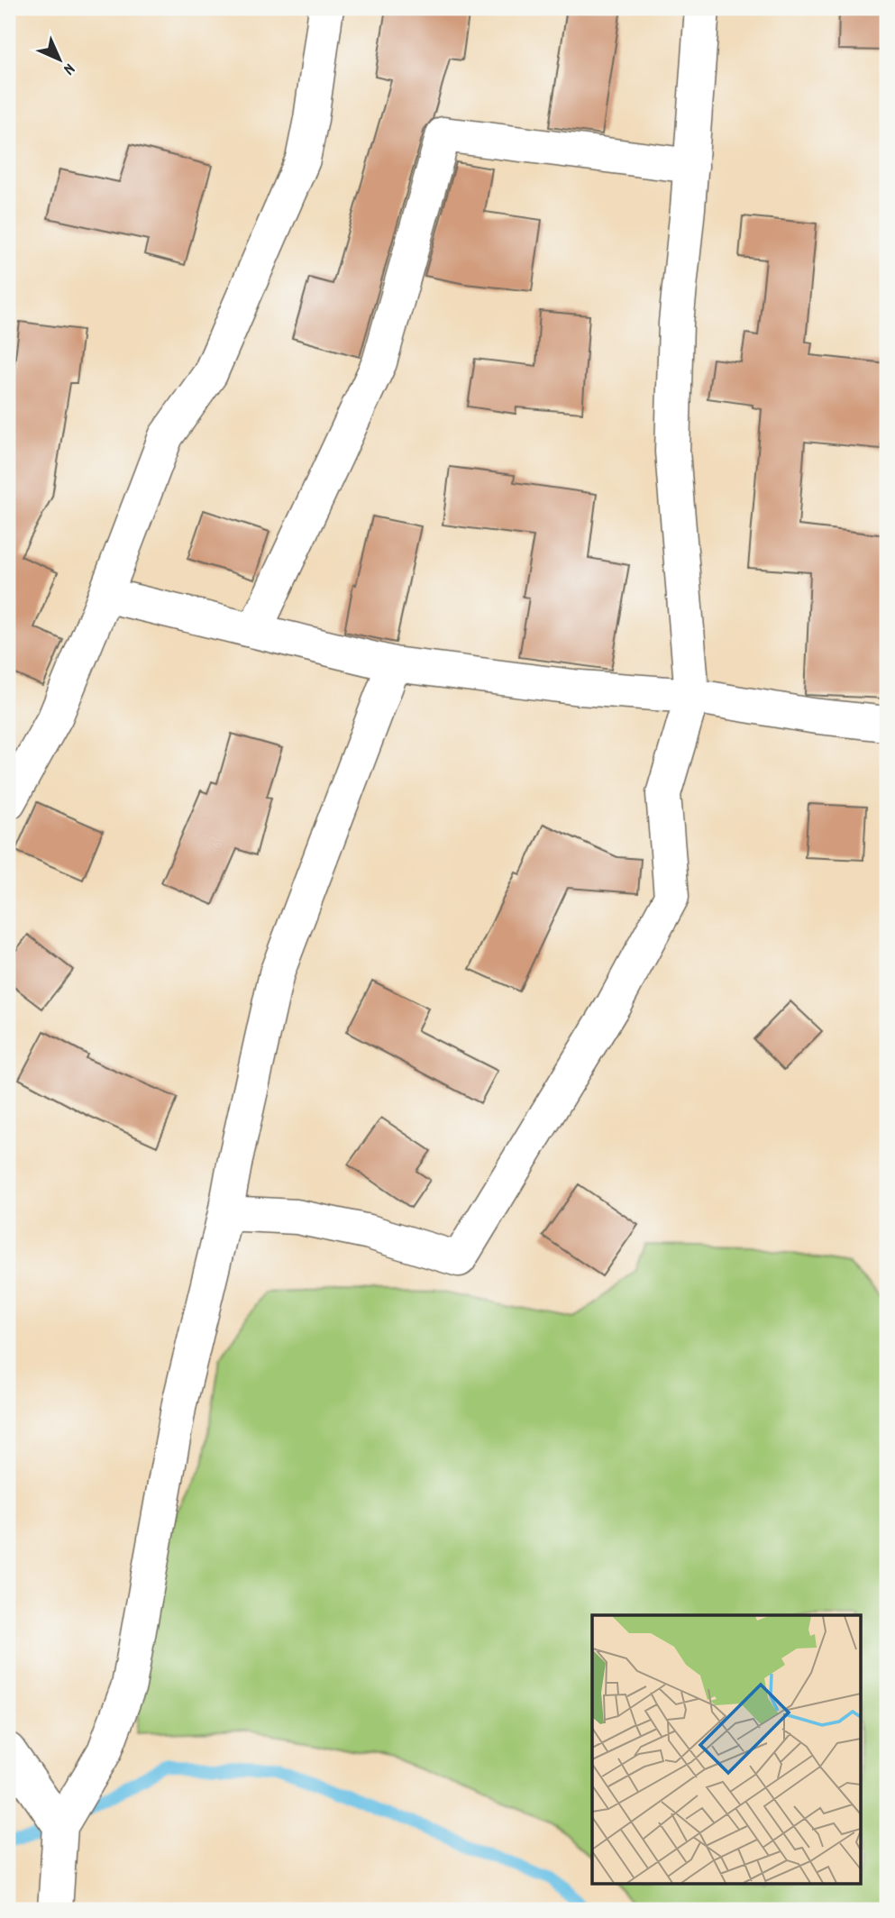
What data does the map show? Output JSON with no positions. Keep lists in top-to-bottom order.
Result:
{
  "north": "bottom right"
}
